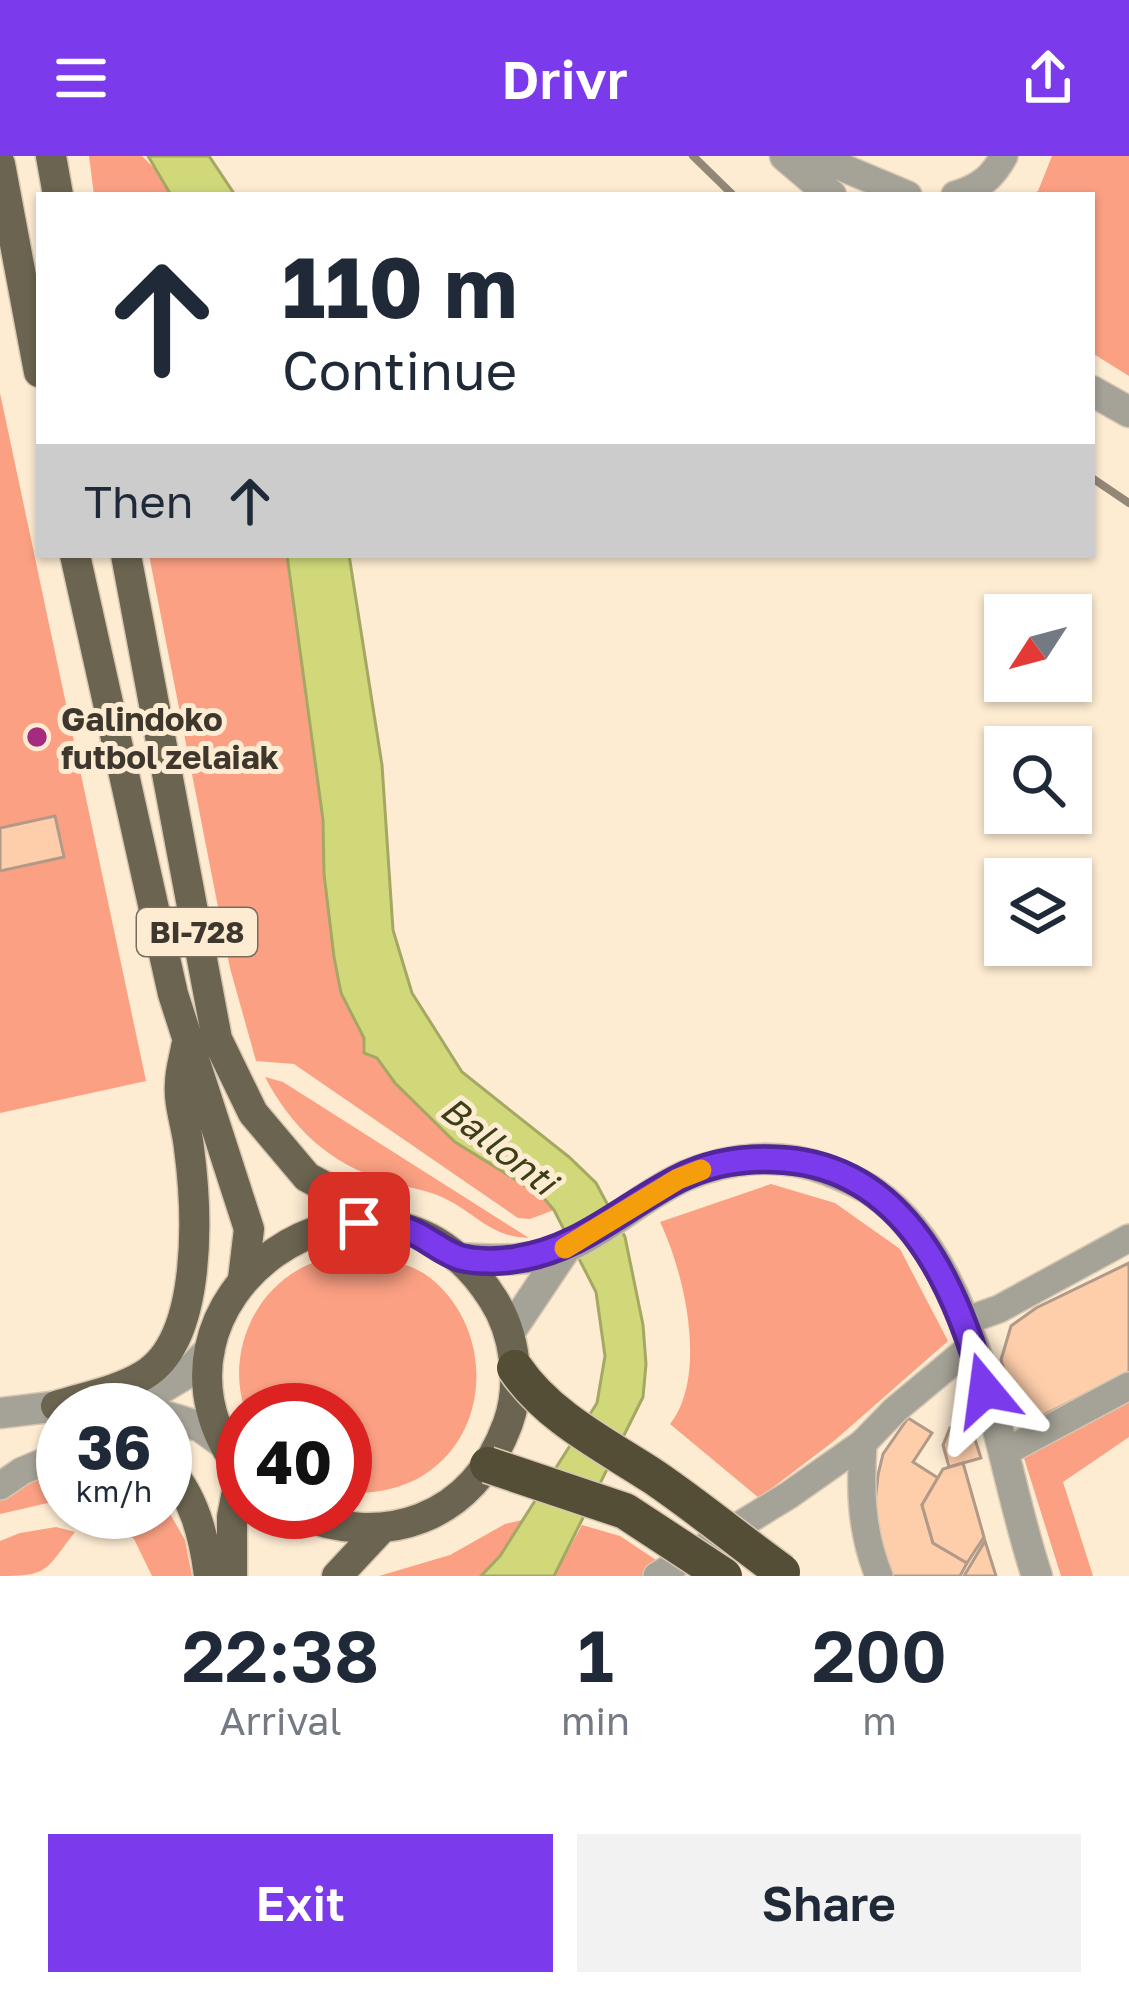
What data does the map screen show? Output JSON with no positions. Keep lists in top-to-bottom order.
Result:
{
  "streets": {
    "main road": ["BI-728"]
  },
  "water": ["Ballonti"],
  "places": ["Galindoko futbol zelaiak"],
  "north": "bottom left",
  "page": {
    "header": "Drivr",
    "turn": ["110 m", "Continue"],
    "then": "Then",
    "speed": "36 km/h",
    "limit": "40",
    "eta": [
      "22:38",
      "Arrival",
      "1",
      "min",
      "200",
      "m"
    ],
    "buttons": ["Exit", "Share"]
  }
}
